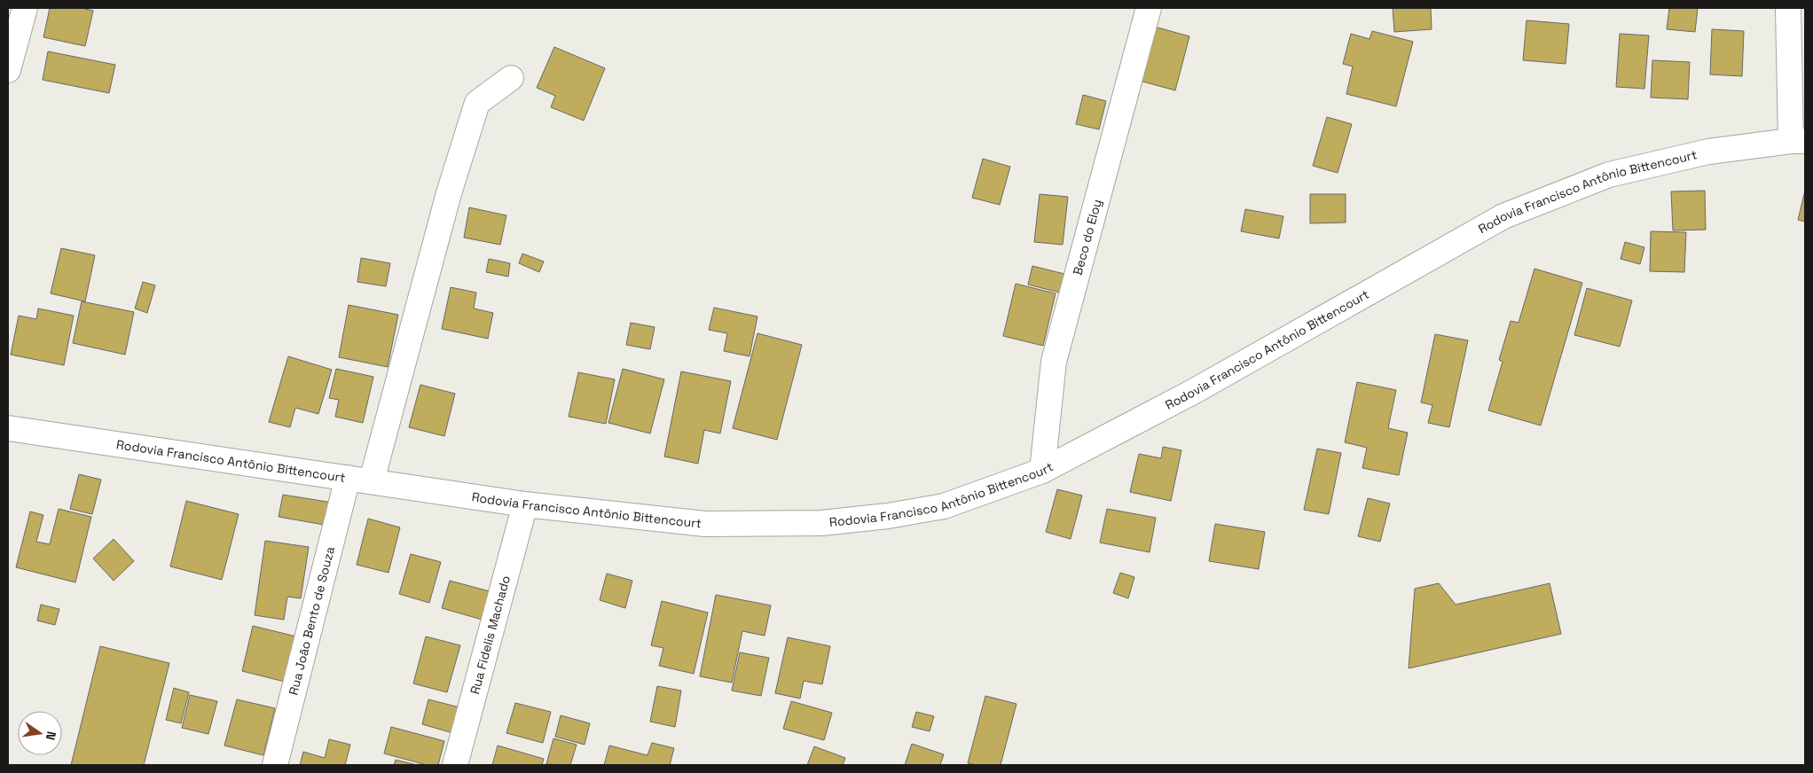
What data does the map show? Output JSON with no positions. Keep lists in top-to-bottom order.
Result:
{
  "streets": {
    "street": [
      "Rodovia Francisco Antônio Bittencourt",
      "Beco do Eloy",
      "Rua João Bento de Souza",
      "Rua Fidelis Machado"
    ]
  },
  "crossings": [
    ["Rodovia Francisco Antônio Bittencourt", "Beco do Eloy"],
    ["Rodovia Francisco Antônio Bittencourt", "Rua João Bento de Souza"],
    ["Rodovia Francisco Antônio Bittencourt", "Rua Fidelis Machado"]
  ],
  "north": "right"
}
